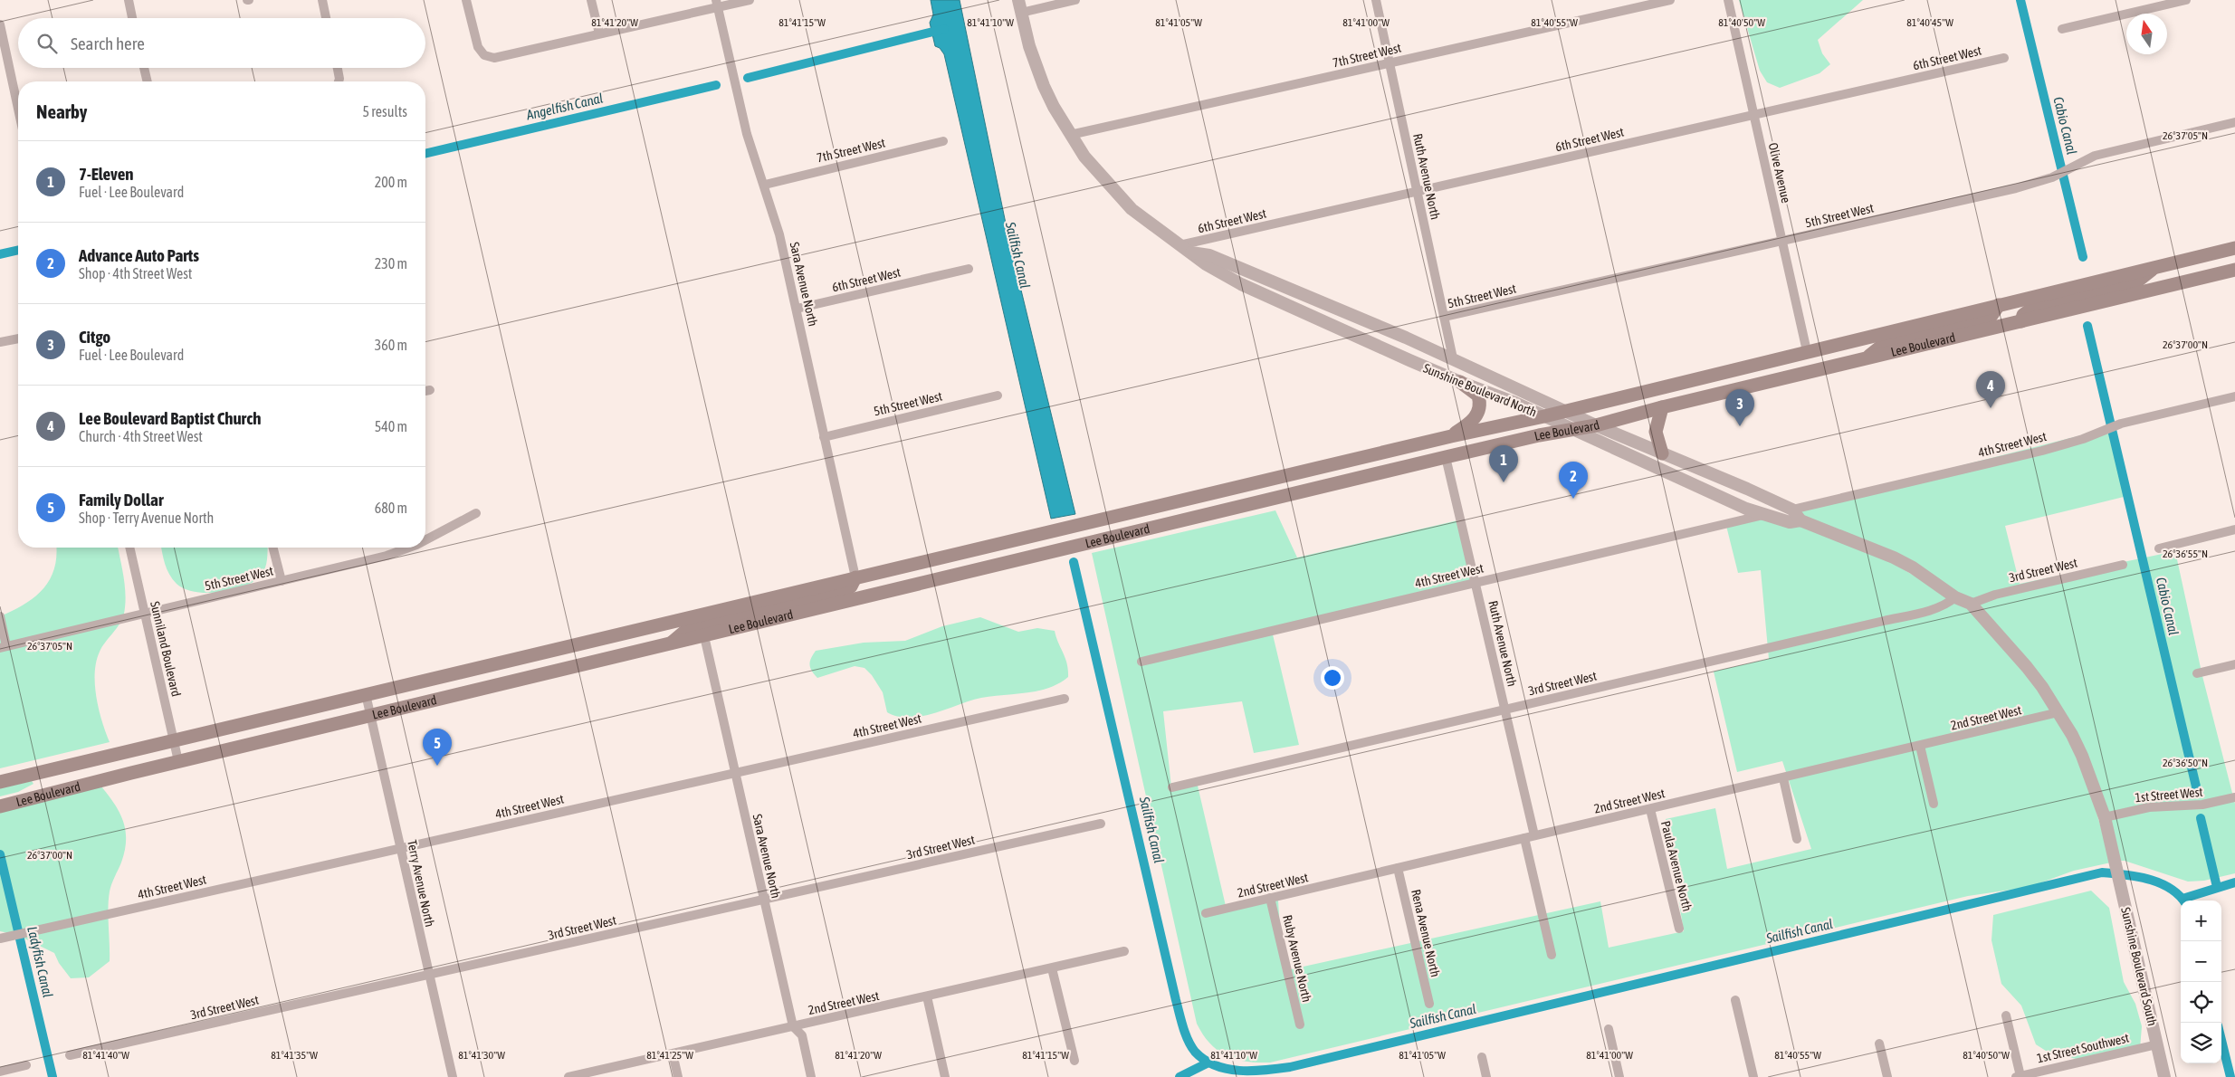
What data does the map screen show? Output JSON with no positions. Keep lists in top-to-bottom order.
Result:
{
  "streets": {
    "main road": ["Lee Boulevard"],
    "street": [
      "7th Street West",
      "6th Street West",
      "Olive Avenue",
      "Ruth Avenue North",
      "5th Street West",
      "Sara Avenue North",
      "Sunshine Boulevard North",
      "4th Street West",
      "3rd Street West",
      "Sunniland Boulevard",
      "2nd Street West",
      "1st Street West",
      "Paula Avenue North",
      "Terry Avenue North",
      "Rena Avenue North",
      "Ruby Avenue North",
      "Sunshine Boulevard South",
      "1st Street Southwest"
    ]
  },
  "crossings": [
    ["7th Street West", "Ruth Avenue North"],
    ["7th Street West", "Sara Avenue North"],
    ["7th Street West", "Sunshine Boulevard North"],
    ["6th Street West", "Olive Avenue"],
    ["6th Street West", "Ruth Avenue North"],
    ["6th Street West", "Sara Avenue North"],
    ["6th Street West", "Sunshine Boulevard North"],
    ["Olive Avenue", "5th Street West"],
    ["Olive Avenue", "Lee Boulevard"],
    ["Ruth Avenue North", "5th Street West"],
    ["Ruth Avenue North", "Lee Boulevard"],
    ["Ruth Avenue North", "Sunshine Boulevard North"],
    ["Ruth Avenue North", "4th Street West"],
    ["Ruth Avenue North", "3rd Street West"],
    ["Ruth Avenue North", "2nd Street West"],
    ["5th Street West", "Sara Avenue North"],
    ["5th Street West", "Sunniland Boulevard"],
    ["Sara Avenue North", "Lee Boulevard"],
    ["Sara Avenue North", "4th Street West"],
    ["Sara Avenue North", "3rd Street West"],
    ["Sara Avenue North", "2nd Street West"],
    ["Lee Boulevard", "Sunshine Boulevard North"],
    ["Lee Boulevard", "Sunniland Boulevard"],
    ["Lee Boulevard", "Terry Avenue North"],
    ["Sunshine Boulevard North", "4th Street West"],
    ["Sunshine Boulevard North", "3rd Street West"],
    ["Sunshine Boulevard North", "2nd Street West"],
    ["Sunshine Boulevard North", "1st Street West"],
    ["Sunshine Boulevard North", "Sunshine Boulevard South"],
    ["4th Street West", "Terry Avenue North"],
    ["3rd Street West", "Terry Avenue North"],
    ["2nd Street West", "Paula Avenue North"],
    ["2nd Street West", "Rena Avenue North"],
    ["2nd Street West", "Ruby Avenue North"],
    ["Sunshine Boulevard South", "1st Street Southwest"]
  ],
  "water": [
    "Angelfish Canal",
    "Cabio Canal",
    "Sailfish Canal",
    "Ladyfish Canal"
  ],
  "north": "top",
  "page": {
    "search": "Search here",
    "heading": ["Nearby", "5 results"],
    "list": [
      {
        "mark": "1",
        "name": "7-Eleven",
        "note": "Fuel · Lee Boulevard",
        "value": "200 m"
      },
      {
        "mark": "2",
        "name": "Advance Auto Parts",
        "note": "Shop · 4th Street West",
        "value": "230 m"
      },
      {
        "mark": "3",
        "name": "Citgo",
        "note": "Fuel · Lee Boulevard",
        "value": "360 m"
      },
      {
        "mark": "4",
        "name": "Lee Boulevard Baptist Church",
        "note": "Church · 4th Street West",
        "value": "540 m"
      },
      {
        "mark": "5",
        "name": "Family Dollar",
        "note": "Shop · Terry Avenue North",
        "value": "680 m"
      }
    ],
    "pins": [
      "4",
      "3",
      "1",
      "2",
      "5"
    ],
    "map_buttons": ["+", "−"]
  },
  "coordinates": [
    "81°41'20\"W",
    "81°41'15\"W",
    "81°41'10\"W",
    "81°41'05\"W",
    "81°41'00\"W",
    "81°40'55\"W",
    "81°40'50\"W",
    "81°40'45\"W",
    "26°37'05\"N",
    "26°37'00\"N",
    "26°36'55\"N",
    "26°36'50\"N",
    "81°41'40\"W",
    "81°41'35\"W",
    "81°41'30\"W",
    "81°41'25\"W"
  ]
}
